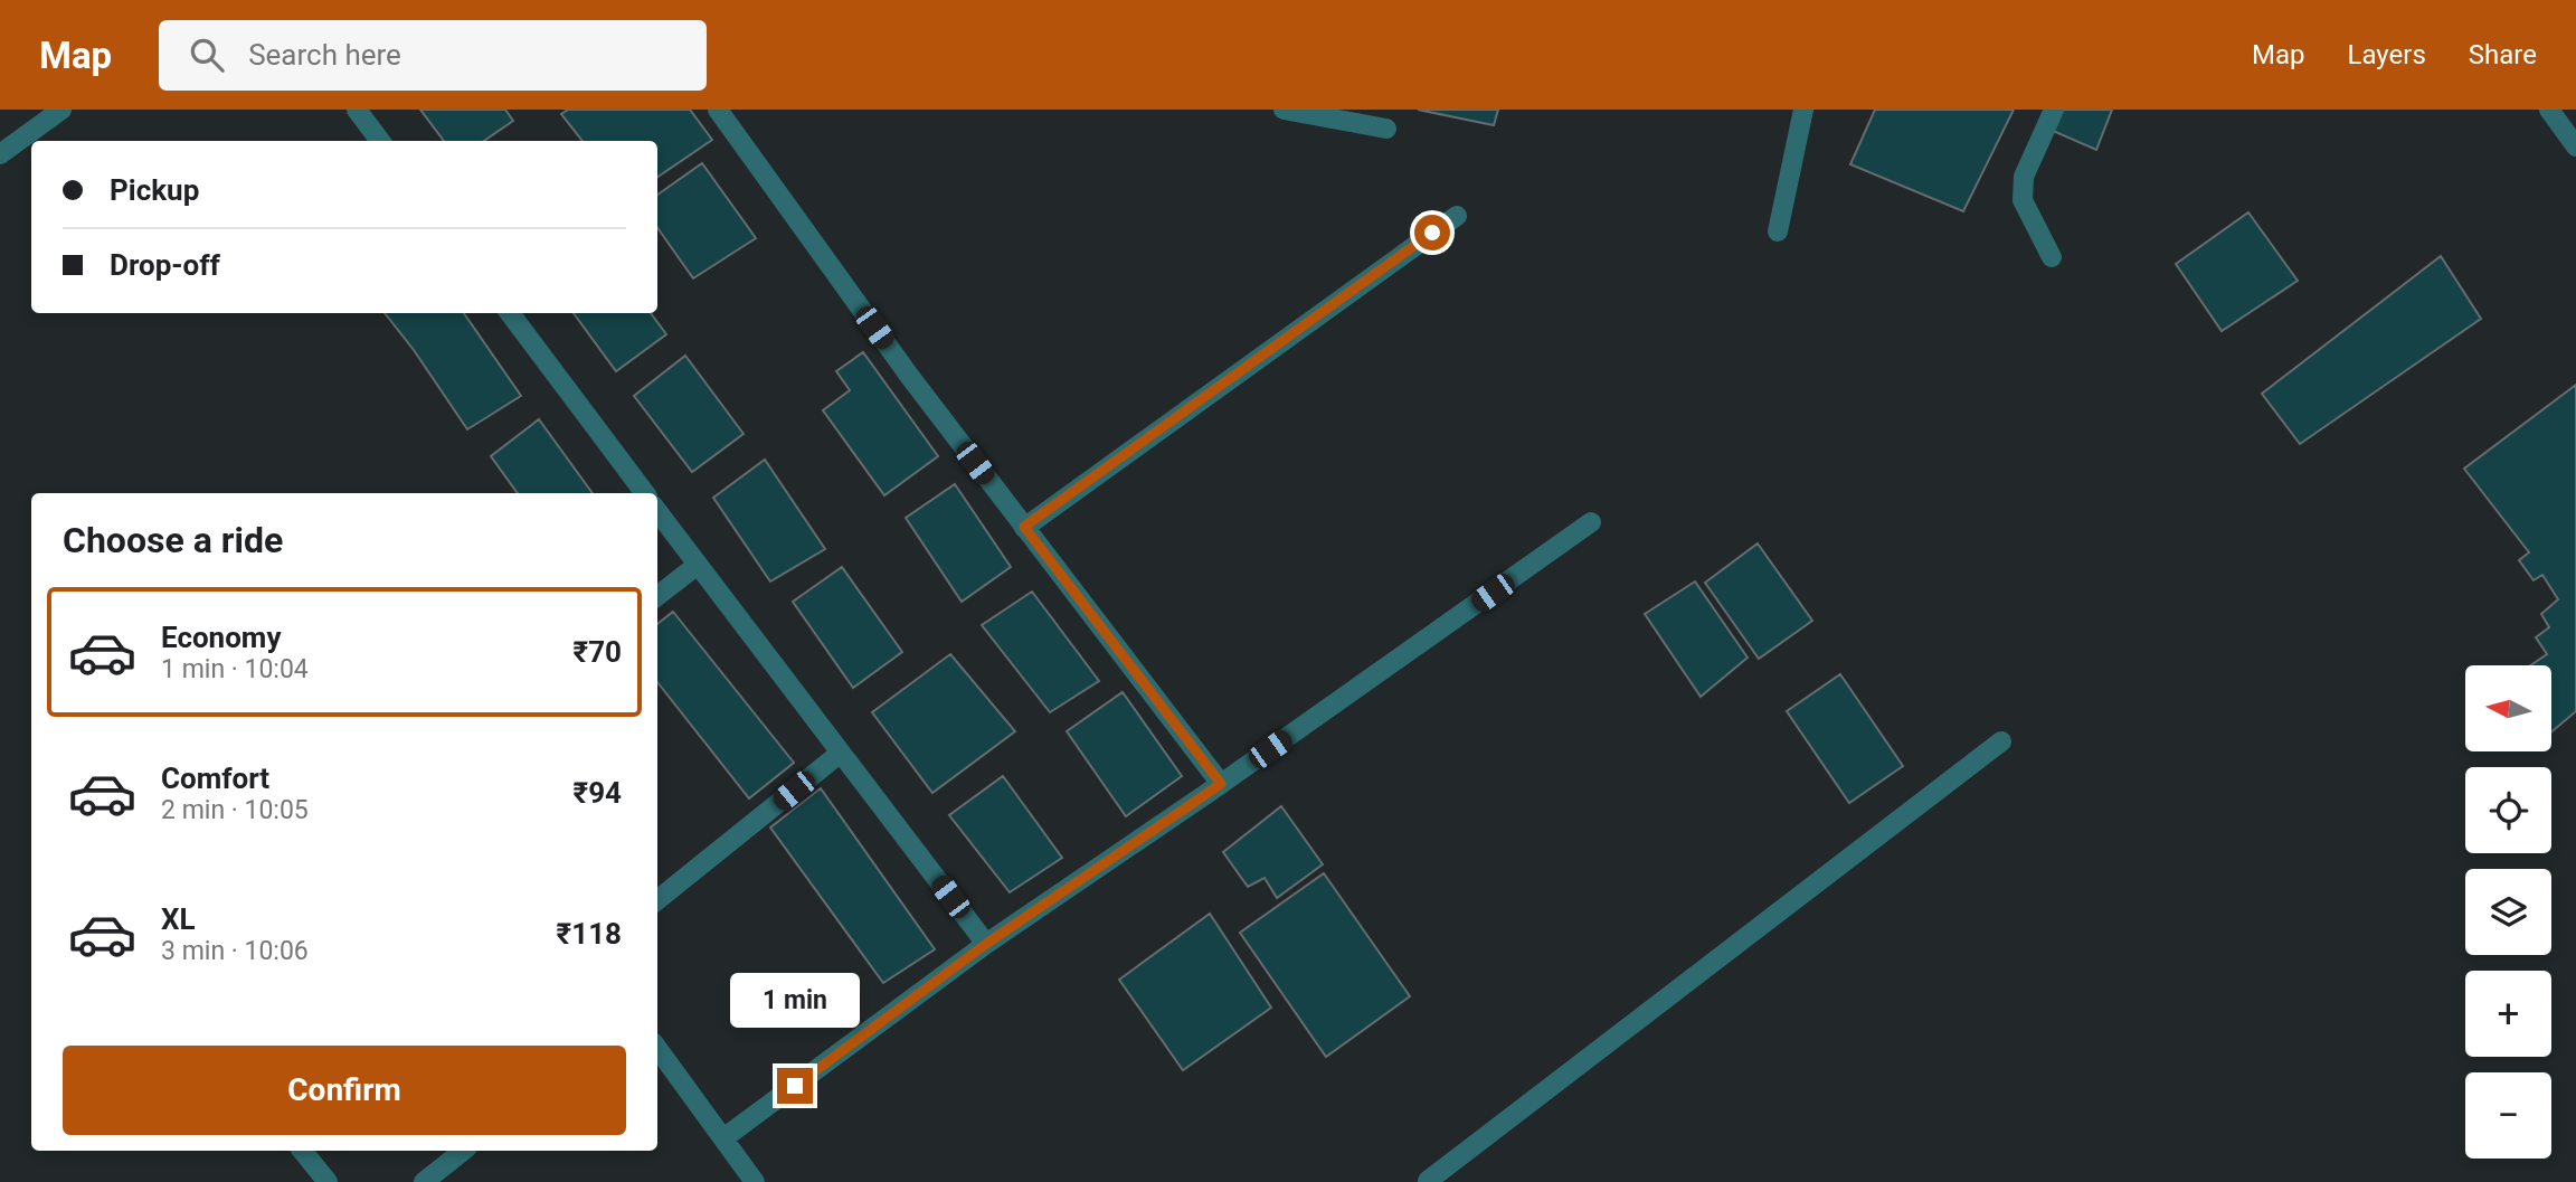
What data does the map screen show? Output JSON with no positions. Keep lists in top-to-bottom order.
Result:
{
  "north": "left",
  "page": {
    "header": "Map",
    "search": "Search here",
    "nav": ["Map", "Layers", "Share"],
    "banner": ["Pickup", "Drop-off"],
    "heading": "Choose a ride",
    "list": [
      {
        "name": "Economy",
        "note": "1 min · 10:04",
        "value": "₹70"
      },
      {
        "name": "Comfort",
        "note": "2 min · 10:05",
        "value": "₹94"
      },
      {
        "name": "XL",
        "note": "3 min · 10:06",
        "value": "₹118"
      }
    ],
    "map_buttons": ["+", "−"],
    "bubble": "1 min",
    "buttons": "Confirm"
  }
}
